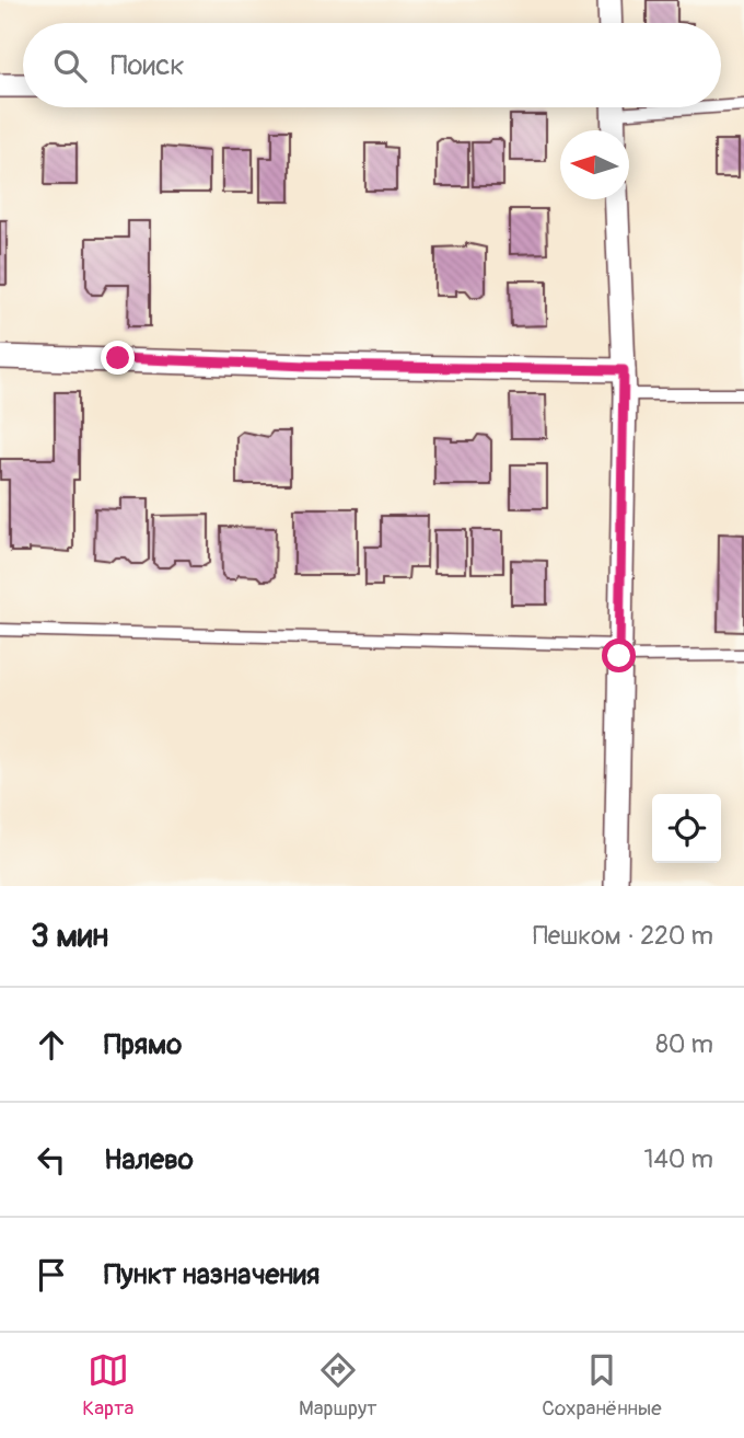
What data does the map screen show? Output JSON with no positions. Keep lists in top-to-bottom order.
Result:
{
  "north": "left",
  "page": {
    "search": "Поиск",
    "heading": ["3 мин", "Пешком · 220 m"],
    "list": [
      ["Прямо", "80 m"],
      ["Налево", "140 m"],
      "Пункт назначения"
    ],
    "nav": ["Карта", "Маршрут", "Сохранённые"]
  }
}
